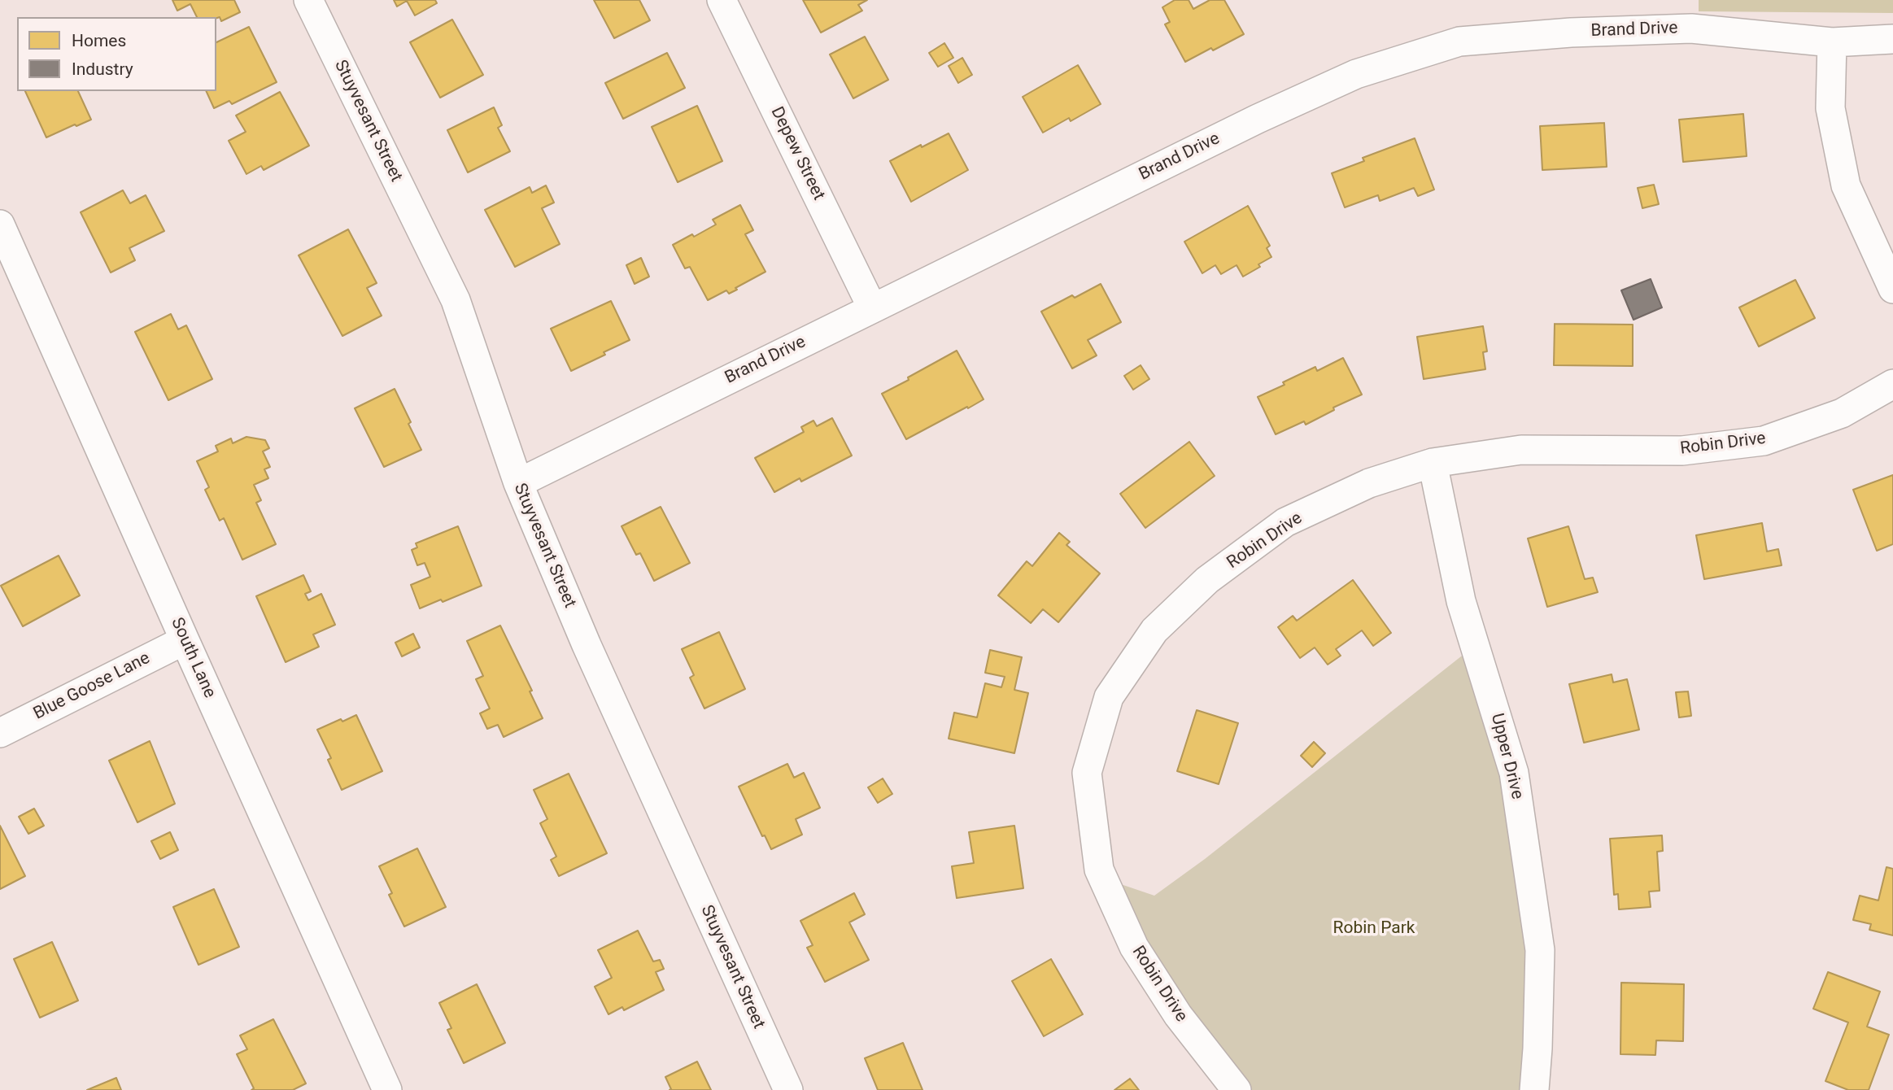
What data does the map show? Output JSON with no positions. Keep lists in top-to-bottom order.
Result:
{
  "streets": {
    "street": [
      "Brand Drive",
      "Stuyvesant Street",
      "Depew Street",
      "Robin Drive",
      "South Lane",
      "Blue Goose Lane",
      "Upper Drive"
    ]
  },
  "crossings": [
    ["Brand Drive", "Stuyvesant Street"],
    ["Brand Drive", "Depew Street"],
    ["Robin Drive", "Upper Drive"],
    ["South Lane", "Blue Goose Lane"]
  ],
  "parks": ["Robin Park"],
  "legend": ["Homes", "Industry"]
}
